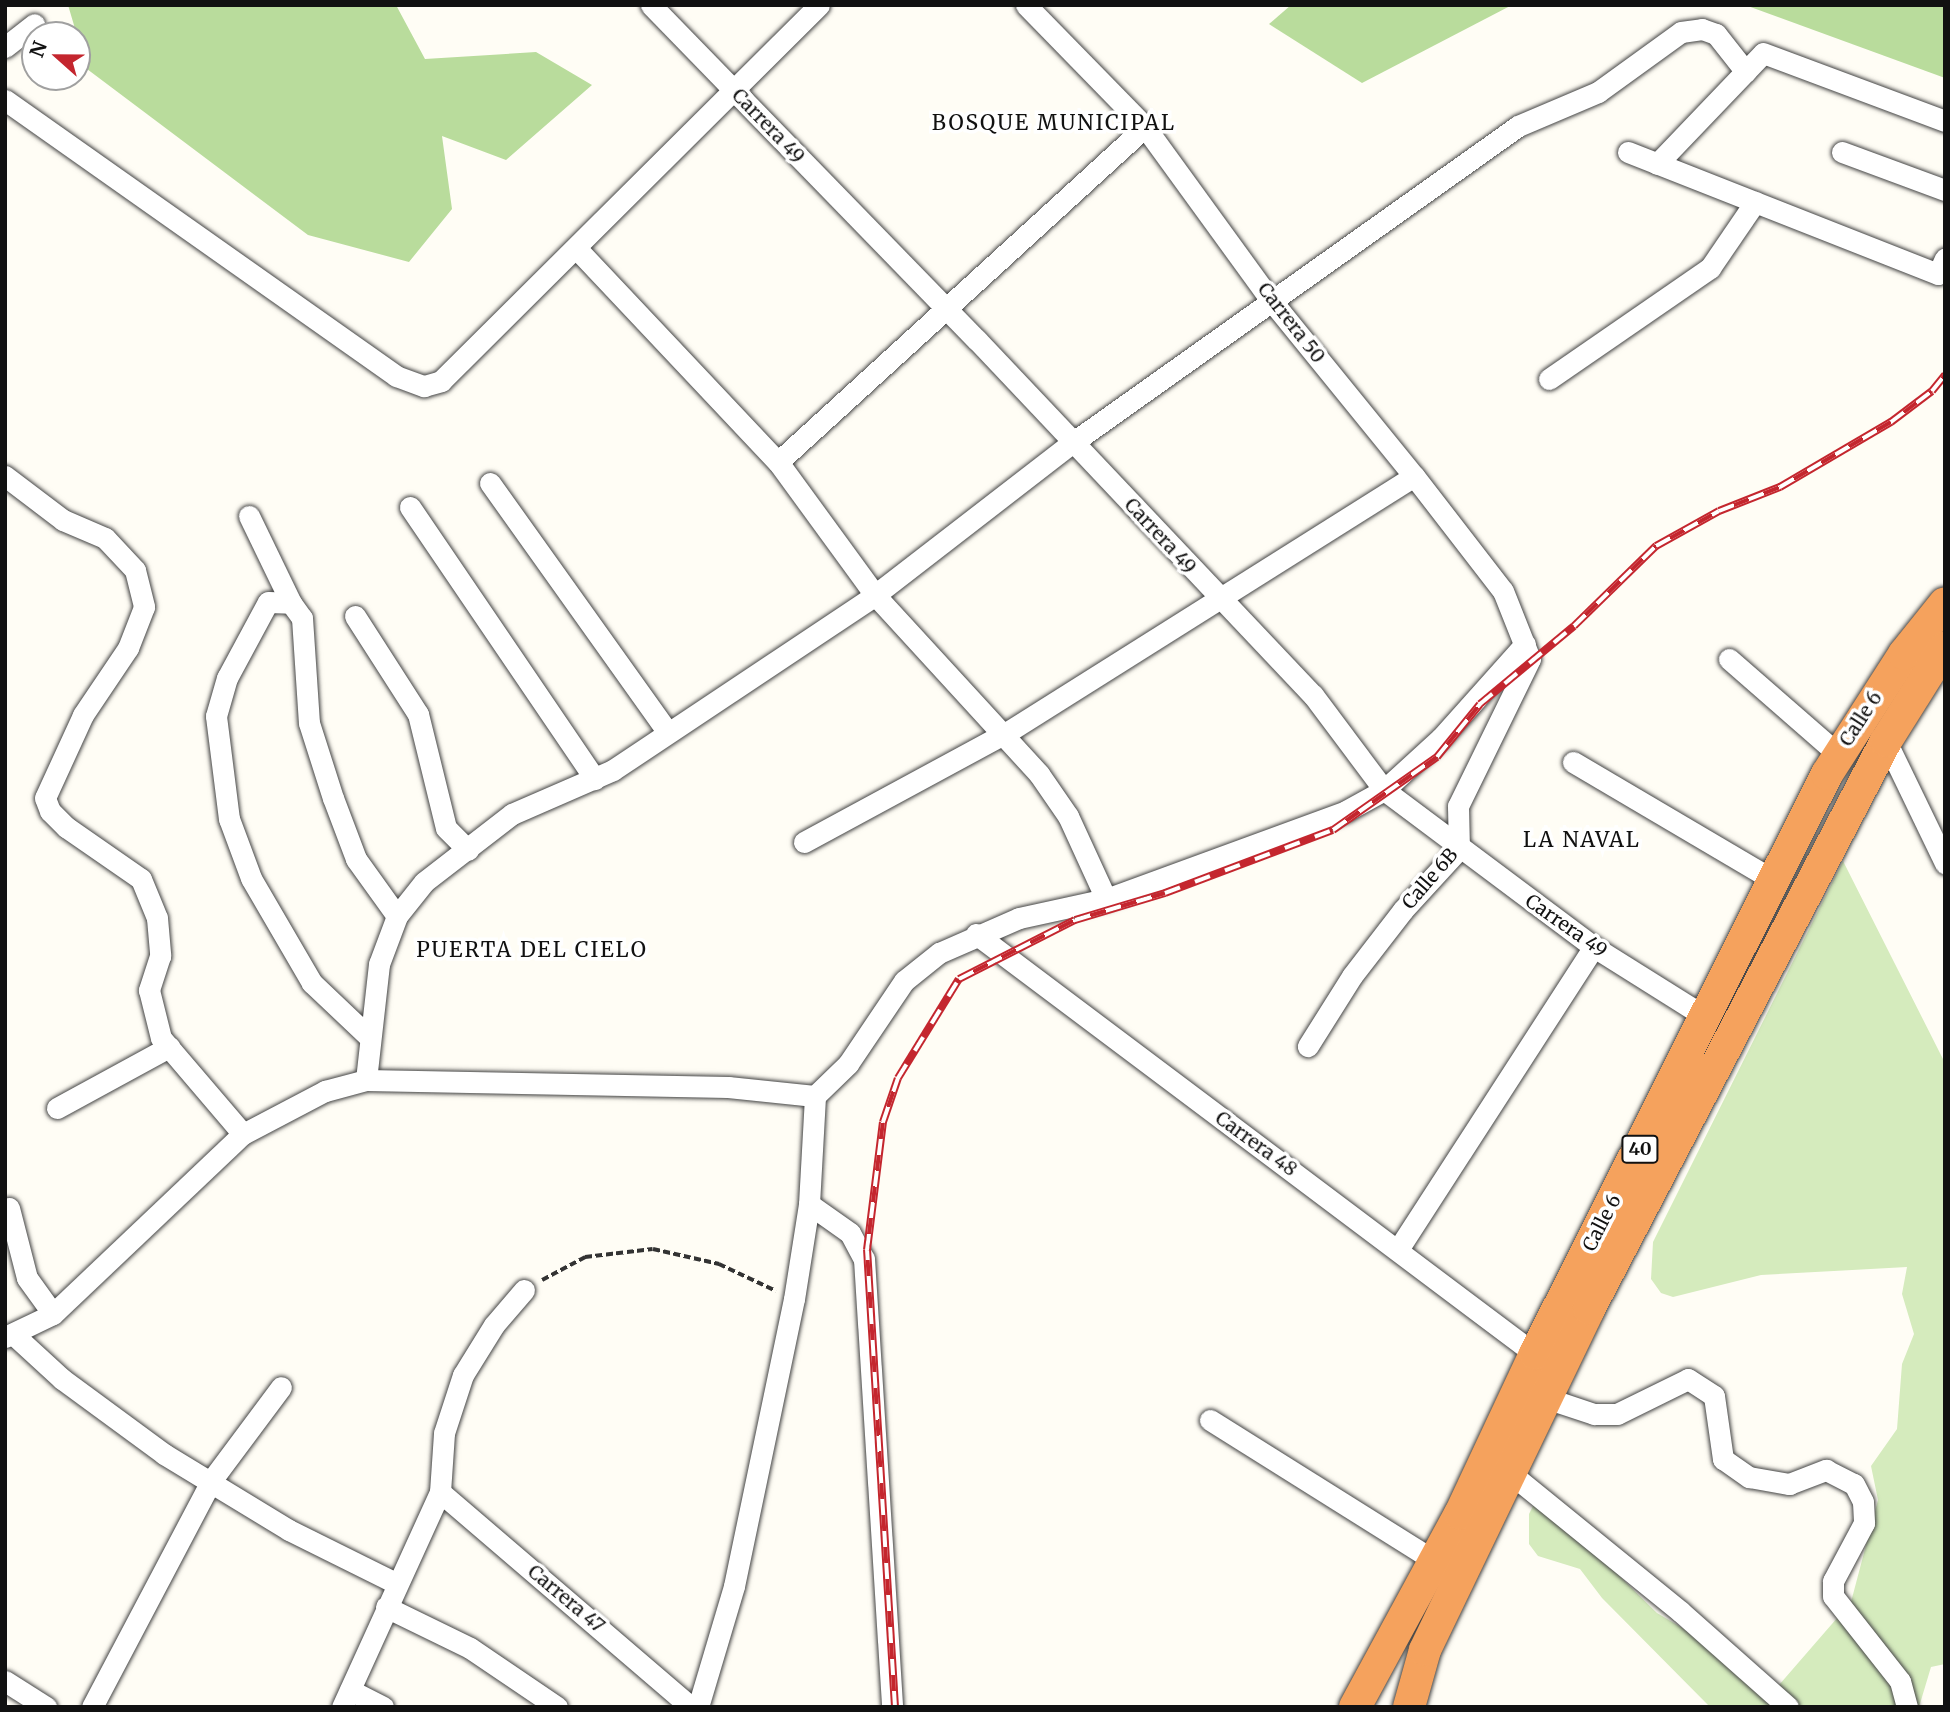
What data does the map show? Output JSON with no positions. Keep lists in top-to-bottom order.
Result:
{
  "streets": {
    "highway": ["Calle 6", "40"],
    "street": [
      "Carrera 49",
      "Carrera 50",
      "Calle 6B",
      "Carrera 48",
      "Carrera 47"
    ]
  },
  "crossings": [
    ["Carrera 49", "Calle 6"],
    ["Carrera 49", "Calle 6B"],
    ["Carrera 50", "Calle 6B"],
    ["Calle 6", "Carrera 48"]
  ],
  "districts": ["BOSQUE MUNICIPAL", "LA NAVAL", "PUERTA DEL CIELO"],
  "north": "left"
}
